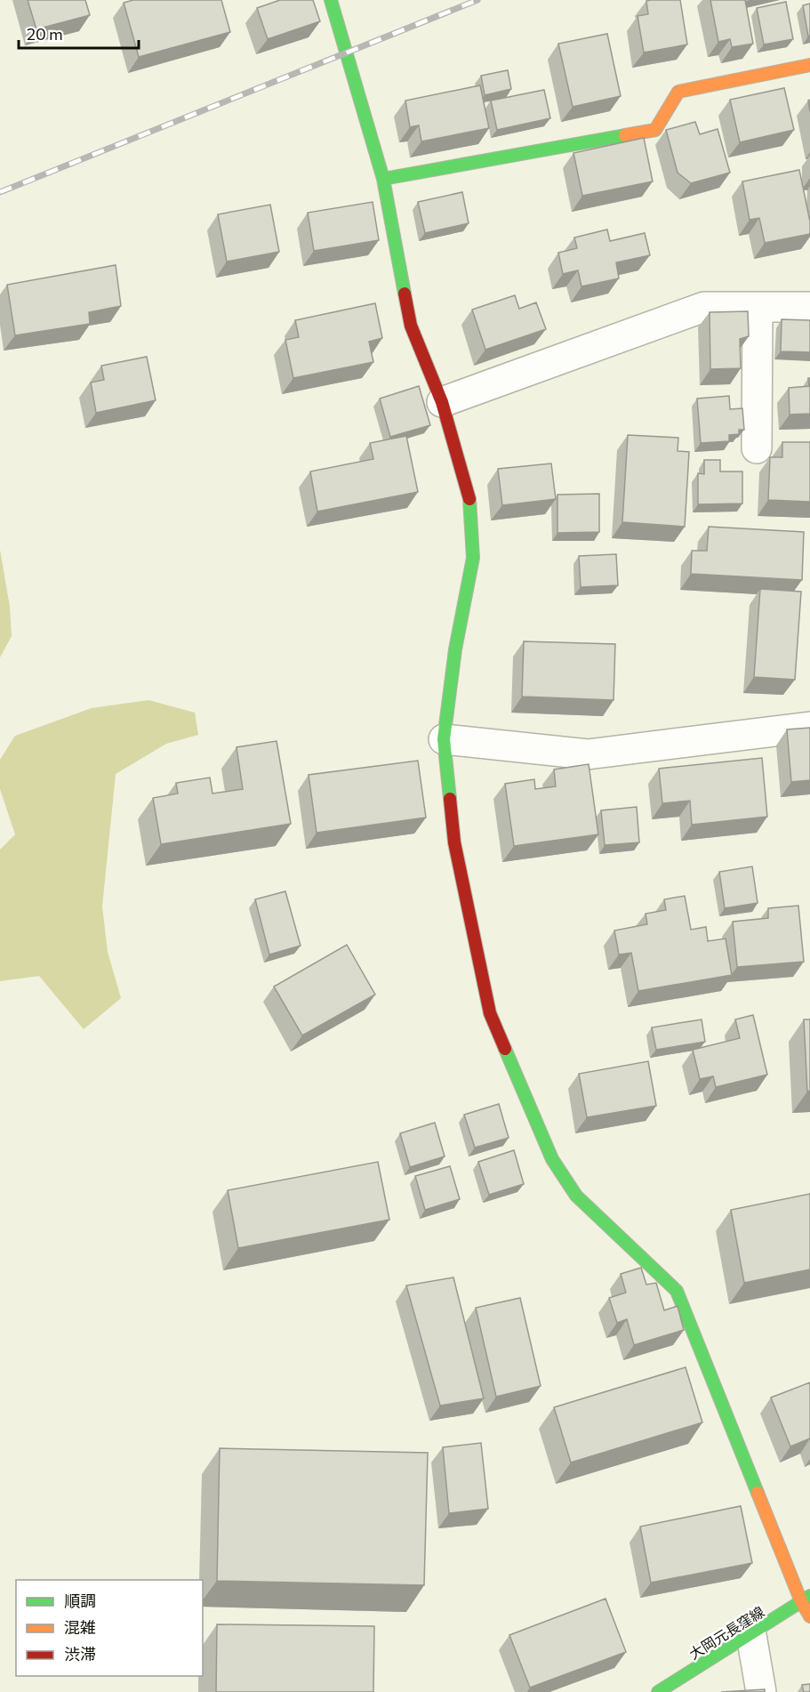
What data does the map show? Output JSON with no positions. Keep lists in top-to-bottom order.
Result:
{
  "streets": {
    "street": ["大岡元長窪線"]
  },
  "legend": ["順調", "混雑", "渋滞"],
  "scale_bar": "20 m"
}
